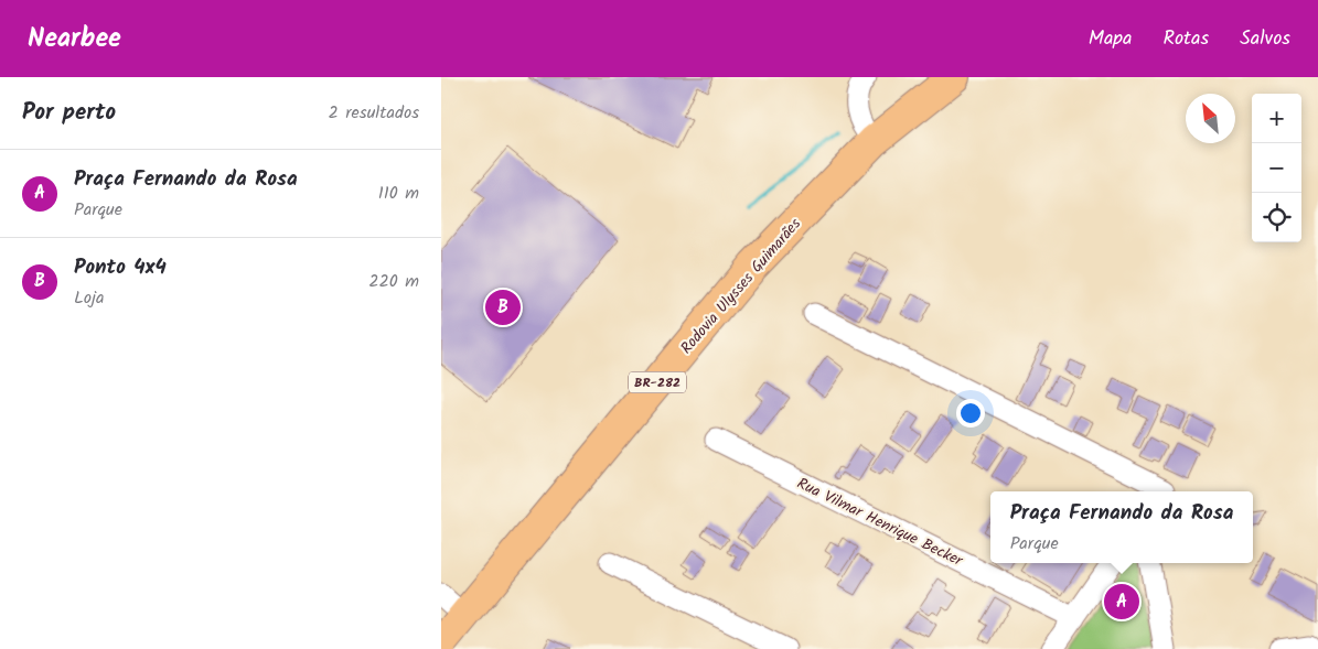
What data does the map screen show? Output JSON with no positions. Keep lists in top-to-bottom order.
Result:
{
  "streets": {
    "highway": ["Rodovia Ulysses Guimarães", "BR-282"],
    "street": ["Rua Vilmar Henrique Becker"]
  },
  "north": "top left",
  "page": {
    "header": "Nearbee",
    "nav": ["Mapa", "Rotas", "Salvos"],
    "heading": ["Por perto", "2 resultados"],
    "map_buttons": ["+", "−"],
    "list": [
      {
        "mark": "A",
        "name": "Praça Fernando da Rosa",
        "note": "Parque",
        "value": "110 m"
      },
      {
        "mark": "B",
        "name": "Ponto 4x4",
        "note": "Loja",
        "value": "220 m"
      }
    ],
    "pins": ["B", "A"],
    "popup": ["Praça Fernando da Rosa", "Parque"]
  }
}
